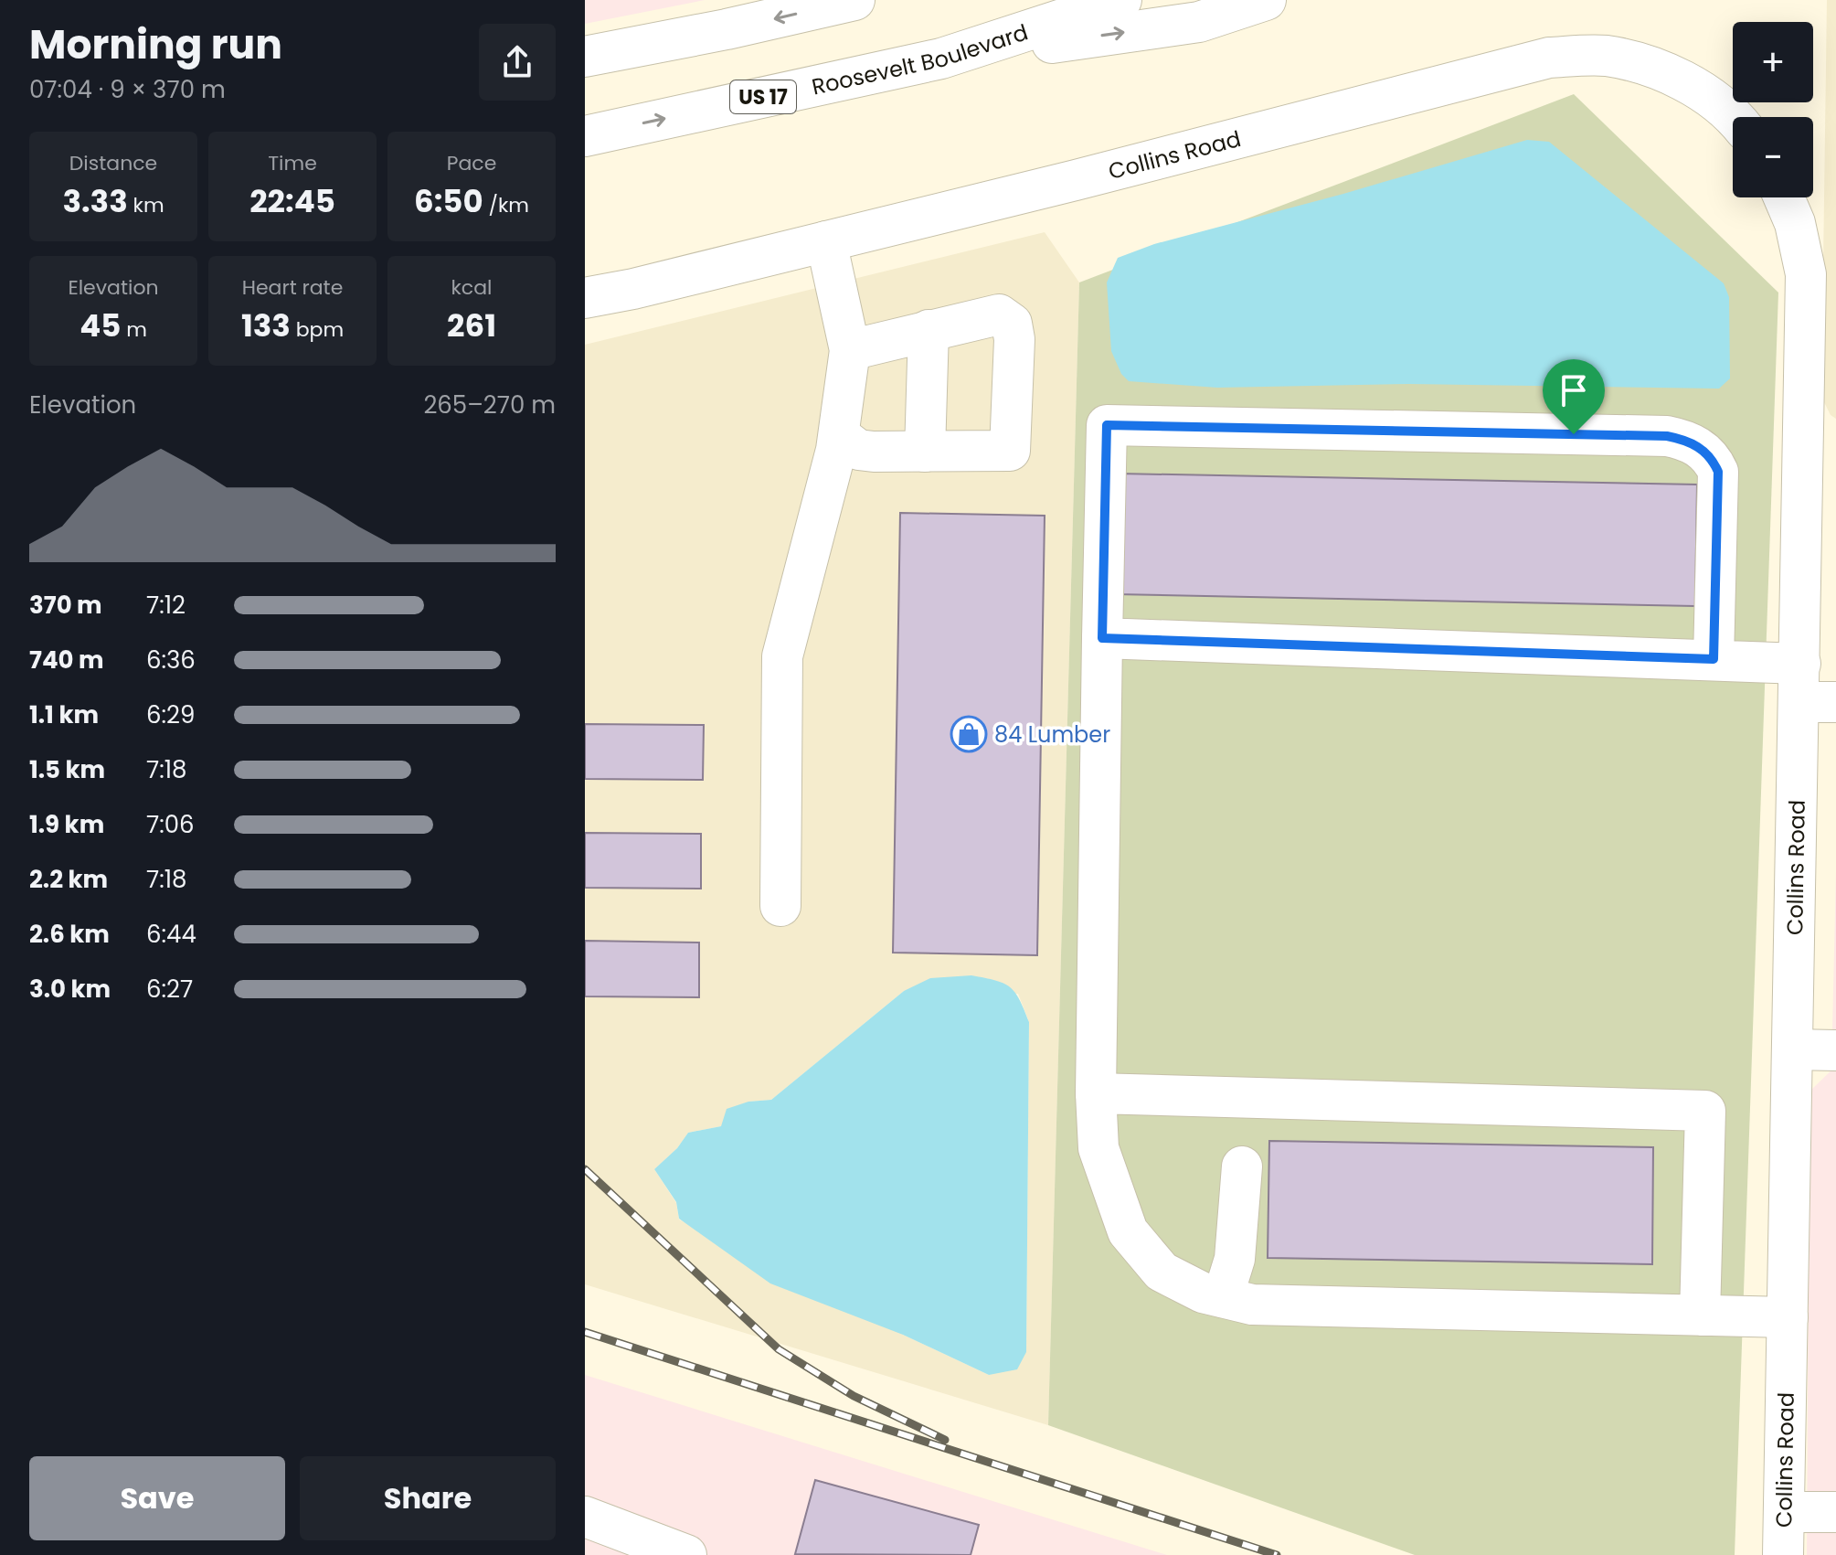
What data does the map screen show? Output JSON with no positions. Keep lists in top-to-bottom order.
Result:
{
  "streets": {
    "main road": ["Roosevelt Boulevard", "US 17", "Collins Road"]
  },
  "places": {
    "shop": ["84 Lumber"]
  },
  "page": {
    "heading": ["Morning run", "07:04 · 9 × 370 m"],
    "map_buttons": ["+", "−"],
    "stats": [
      ["Distance", "3.33 km"],
      ["Time", "22:45"],
      ["Pace", "6:50 /km"],
      ["Elevation", "45 m"],
      ["Heart rate", "133 bpm"],
      ["kcal", "261"]
    ],
    "chart": ["Elevation", "265–270 m"],
    "list": [
      {
        "name": "370 m",
        "note": "7:12"
      },
      {
        "name": "740 m",
        "note": "6:36"
      },
      {
        "name": "1.1 km",
        "note": "6:29"
      },
      {
        "name": "1.5 km",
        "note": "7:18"
      },
      {
        "name": "1.9 km",
        "note": "7:06"
      },
      {
        "name": "2.2 km",
        "note": "7:18"
      },
      {
        "name": "2.6 km",
        "note": "6:44"
      },
      {
        "name": "3.0 km",
        "note": "6:27"
      }
    ],
    "buttons": ["Save", "Share"]
  }
}
